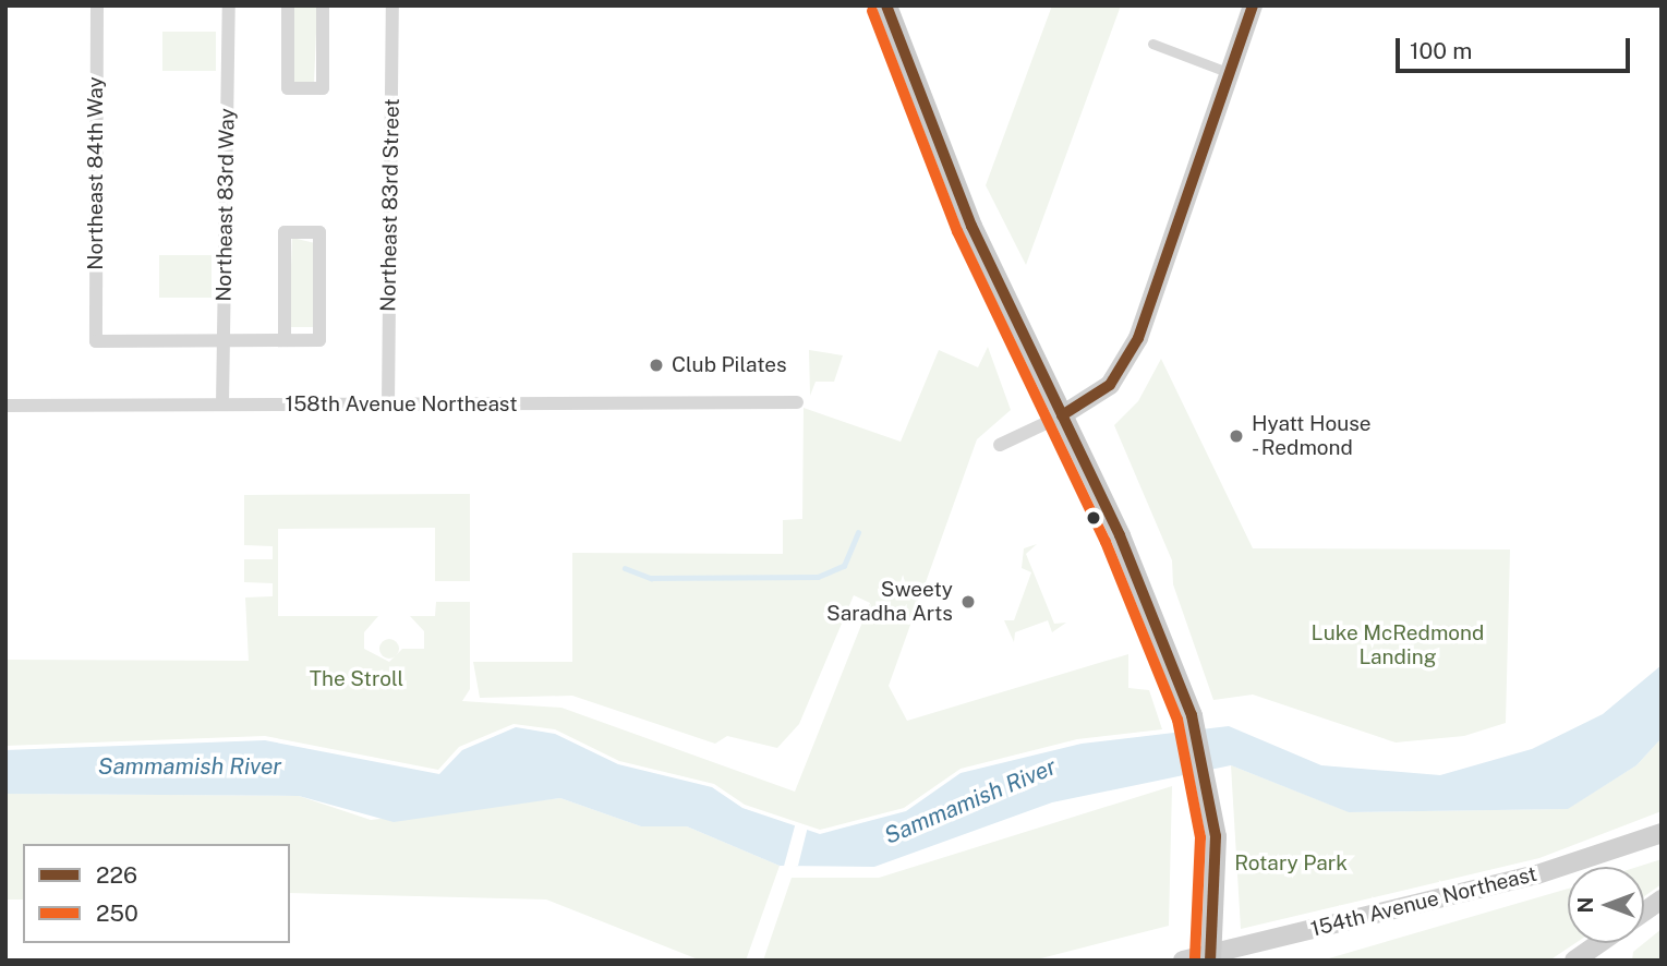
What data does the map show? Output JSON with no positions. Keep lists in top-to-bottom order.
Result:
{
  "streets": {
    "main road": ["154th Avenue Northeast"],
    "street": [
      "Northeast 84th Way",
      "Northeast 83rd Way",
      "Northeast 83rd Street",
      "158th Avenue Northeast"
    ]
  },
  "crossings": [
    ["Northeast 84th Way", "Northeast 83rd Way"],
    ["Northeast 83rd Way", "158th Avenue Northeast"],
    ["Northeast 83rd Street", "158th Avenue Northeast"]
  ],
  "water": ["Sammamish River"],
  "parks": ["Luke McRedmond Landing", "The Stroll", "Rotary Park"],
  "places": ["Club Pilates", "Hyatt House - Redmond", "Sweety Saradha Arts"],
  "lines": ["transit line 226", "transit line 250"],
  "legend": ["226", "250"],
  "scale_bar": "100 m",
  "north": "left"
}
